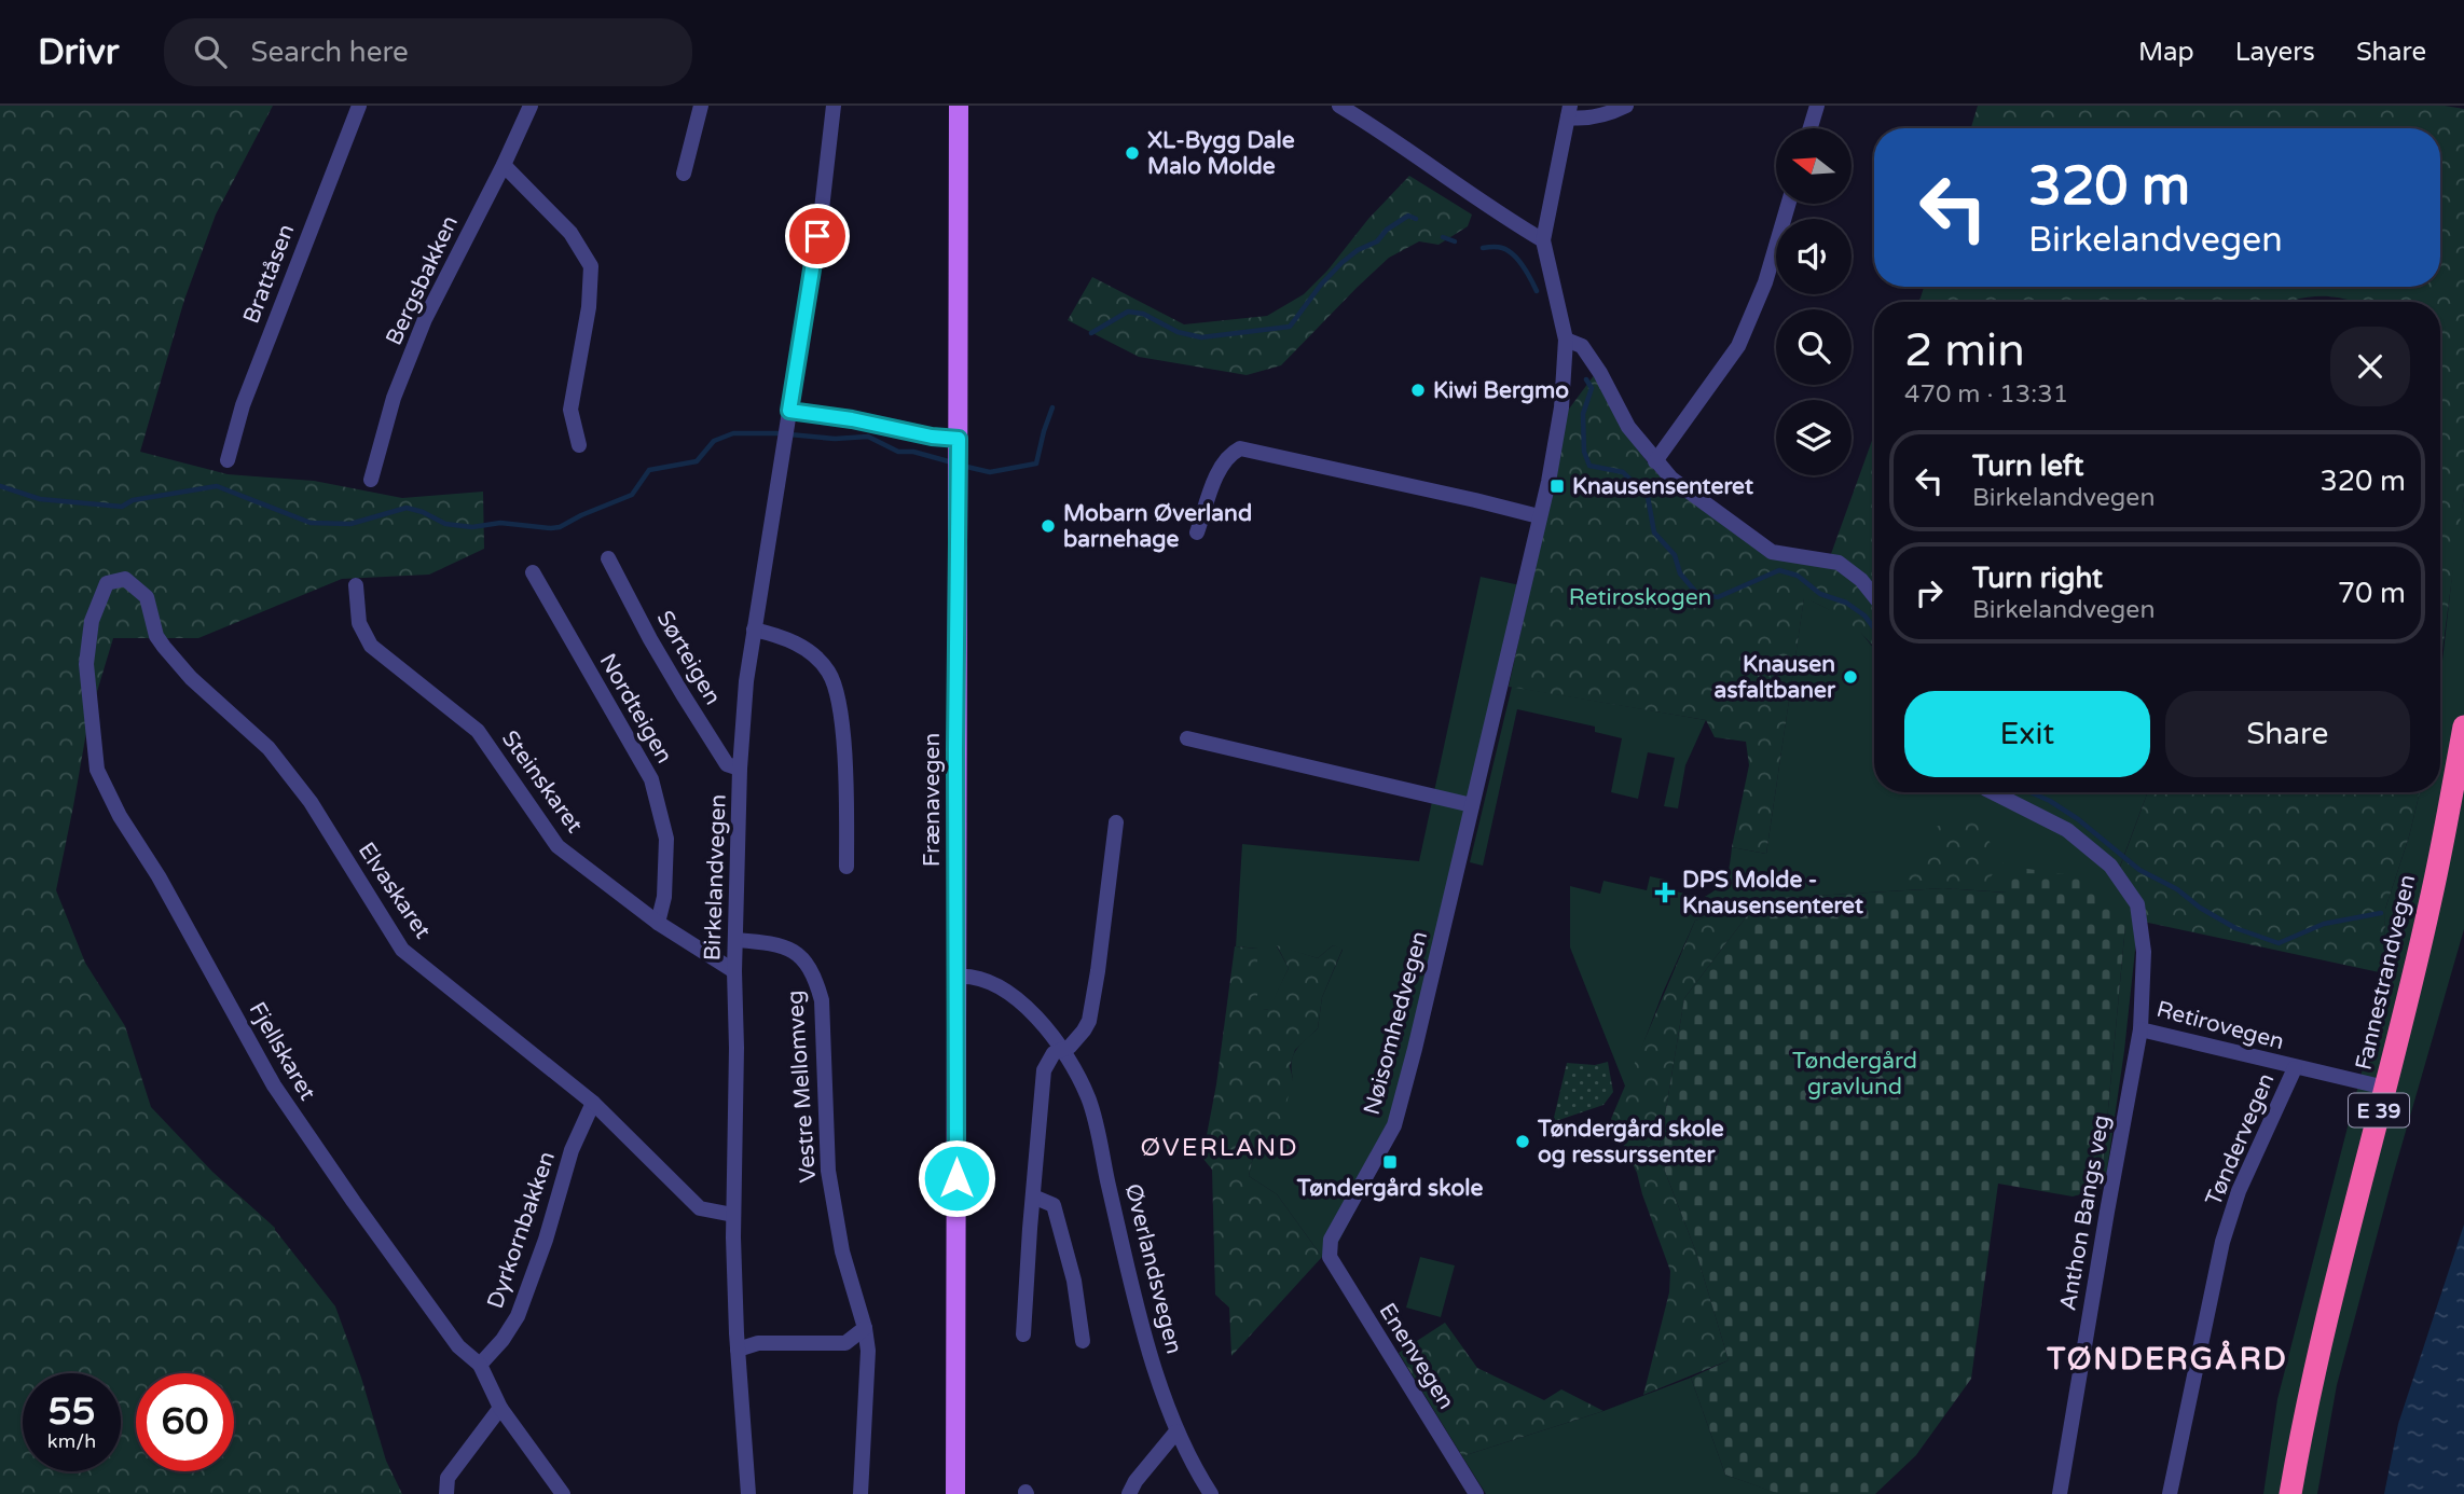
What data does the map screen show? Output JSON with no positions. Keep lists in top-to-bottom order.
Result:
{
  "streets": {
    "highway": ["Fannestrandvegen", "E 39"],
    "main road": ["Frænavegen"],
    "street": [
      "Brattåsen",
      "Bergsbakken",
      "Sørteigen",
      "Nordteigen",
      "Steinskaret",
      "Birkelandvegen",
      "Elvaskaret",
      "Nøisomhedvegen",
      "Retirovegen",
      "Fjellskaret",
      "Vestre Mellomveg",
      "Tøndervegen",
      "Anthon Bangs veg",
      "Dyrkornbakken",
      "Øverlandsvegen",
      "Enenvegen"
    ]
  },
  "crossings": [
    ["Sørteigen", "Birkelandvegen"],
    ["Nordteigen", "Steinskaret"],
    ["Steinskaret", "Birkelandvegen"],
    ["Frænavegen", "Øverlandsvegen"],
    ["Birkelandvegen", "Elvaskaret"],
    ["Birkelandvegen", "Vestre Mellomveg"],
    ["Elvaskaret", "Fjellskaret"],
    ["Elvaskaret", "Dyrkornbakken"],
    ["Fannestrandvegen", "Retirovegen"],
    ["Nøisomhedvegen", "Enenvegen"],
    ["Retirovegen", "Tøndervegen"],
    ["Retirovegen", "Anthon Bangs veg"],
    ["Fjellskaret", "Dyrkornbakken"]
  ],
  "districts": ["ØVERLAND", "TØNDERGÅRD"],
  "parks": ["Retiroskogen", "Tøndergård gravlund"],
  "places": {
    "other": [
      "XL-Bygg Dale Malo Molde",
      "Kiwi Bergmo",
      "Mobarn Øverland barnehage",
      "Knausen asfaltbaner",
      "Tøndergård skole og ressurssenter"
    ],
    "transit": ["Knausensenteret", "Tøndergård skole"],
    "health": ["DPS Molde - Knausensenteret"]
  },
  "north": "left",
  "page": {
    "header": "Drivr",
    "search": "Search here",
    "nav": ["Map", "Layers", "Share"],
    "turn": ["320 m", "Birkelandvegen"],
    "heading": ["2 min", "470 m · 13:31"],
    "list": [
      {
        "name": "Turn left",
        "note": "Birkelandvegen",
        "value": "320 m"
      },
      {
        "name": "Turn right",
        "note": "Birkelandvegen",
        "value": "70 m"
      }
    ],
    "buttons": ["Exit", "Share"],
    "speed": "55 km/h",
    "limit": "60"
  }
}
